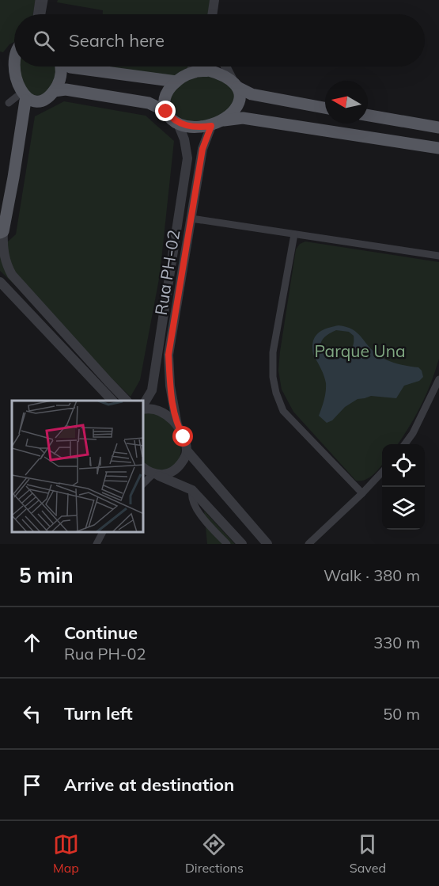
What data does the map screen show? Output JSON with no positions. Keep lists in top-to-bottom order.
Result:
{
  "streets": {
    "street": ["Rua PH-02"]
  },
  "parks": ["Parque Una"],
  "north": "left",
  "page": {
    "search": "Search here",
    "heading": ["5 min", "Walk · 380 m"],
    "list": [
      ["Continue", "Rua PH-02", "330 m"],
      ["Turn left", "50 m"],
      "Arrive at destination"
    ],
    "nav": ["Map", "Directions", "Saved"]
  }
}
